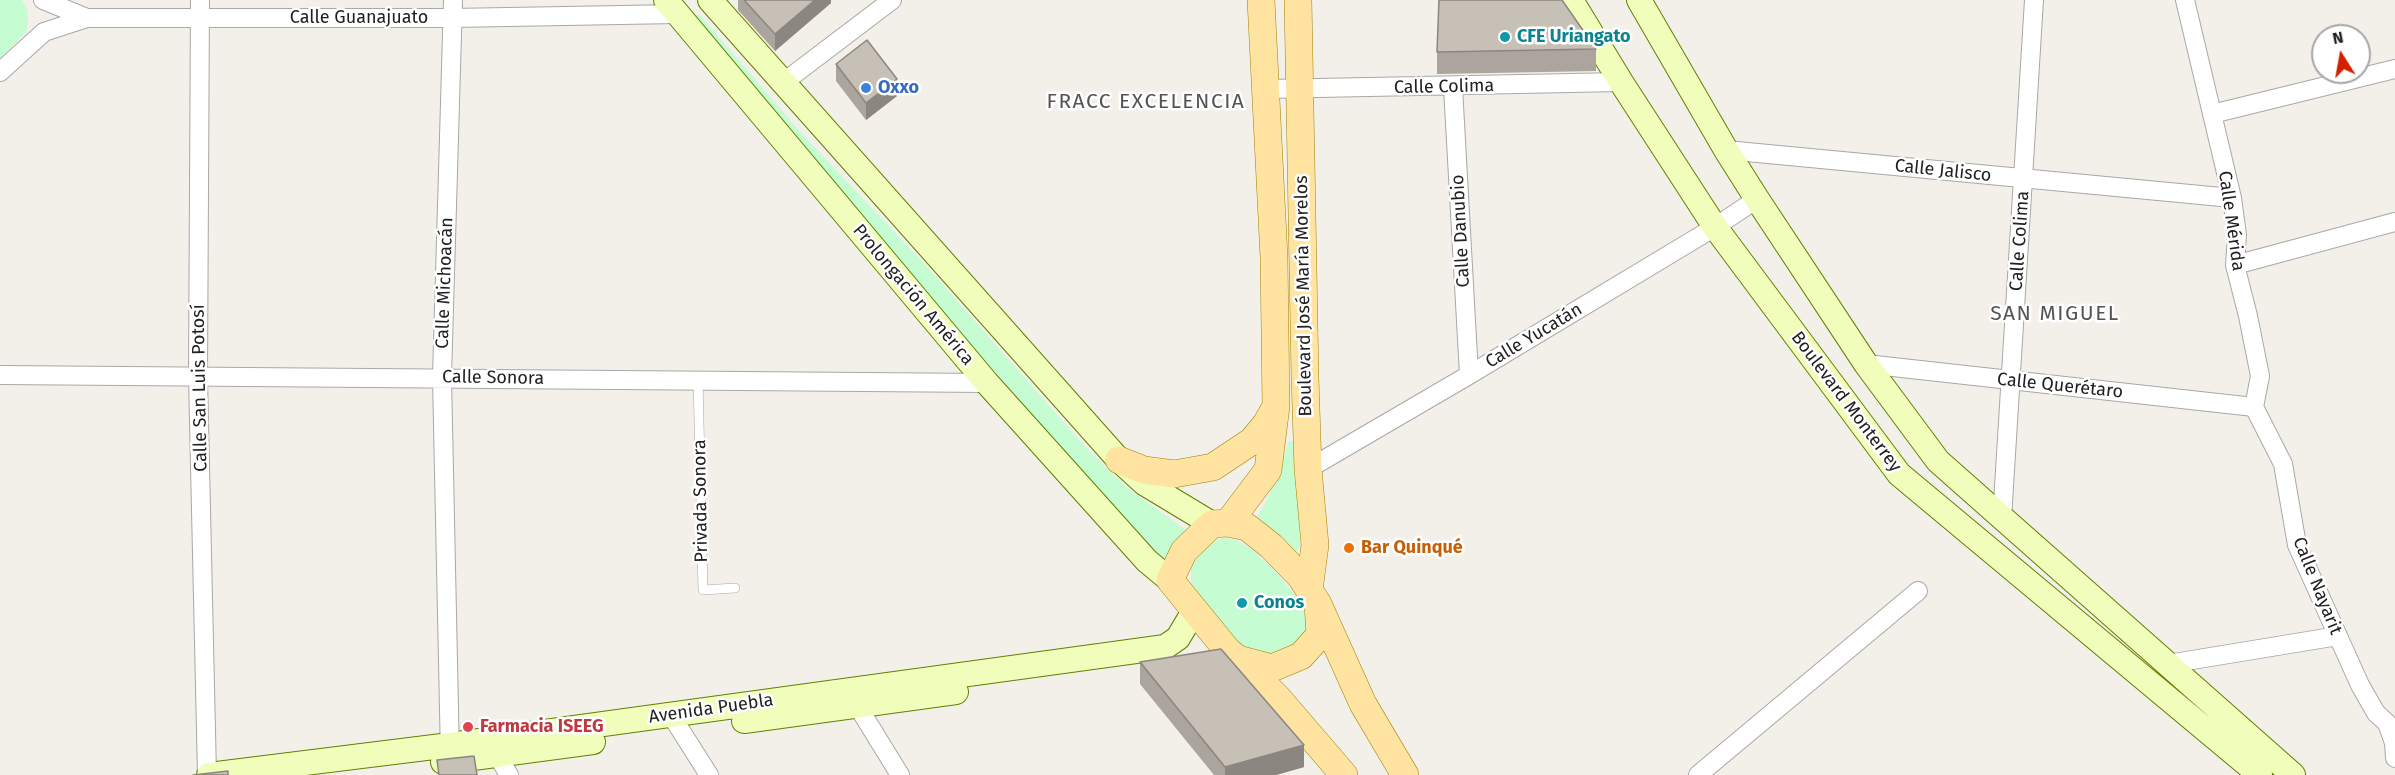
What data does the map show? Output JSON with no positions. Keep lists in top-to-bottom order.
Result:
{
  "streets": {
    "main road": ["Boulevard José María Morelos"],
    "street": [
      "Calle Guanajuato",
      "Calle Colima",
      "Calle Jalisco",
      "Calle Mérida",
      "Calle Danubio",
      "Calle Michoacán",
      "Prolongación América",
      "Calle Yucatán",
      "Calle Sonora",
      "Calle Querétaro",
      "Calle San Luis Potosí",
      "Boulevard Monterrey",
      "Calle Nayarit",
      "Avenida Puebla"
    ],
    "lane": ["Privada Sonora"]
  },
  "crossings": [
    ["Calle Guanajuato", "Calle Michoacán"],
    ["Calle Guanajuato", "Prolongación América"],
    ["Calle Guanajuato", "Calle San Luis Potosí"],
    ["Calle Colima", "Calle Jalisco"],
    ["Calle Colima", "Calle Danubio"],
    ["Calle Colima", "Boulevard José María Morelos"],
    ["Calle Colima", "Calle Querétaro"],
    ["Calle Colima", "Boulevard Monterrey"],
    ["Calle Jalisco", "Calle Mérida"],
    ["Calle Mérida", "Calle Querétaro"],
    ["Calle Mérida", "Calle Nayarit"],
    ["Calle Danubio", "Calle Yucatán"],
    ["Calle Michoacán", "Calle Sonora"],
    ["Calle Michoacán", "Avenida Puebla"],
    ["Prolongación América", "Boulevard José María Morelos"],
    ["Prolongación América", "Calle Sonora"],
    ["Prolongación América", "Avenida Puebla"],
    ["Boulevard José María Morelos", "Calle Yucatán"],
    ["Boulevard José María Morelos", "Avenida Puebla"],
    ["Calle Yucatán", "Boulevard Monterrey"],
    ["Calle Sonora", "Calle San Luis Potosí"],
    ["Calle Sonora", "Privada Sonora"],
    ["Calle Querétaro", "Calle Nayarit"],
    ["Calle San Luis Potosí", "Avenida Puebla"]
  ],
  "districts": ["FRACC EXCELENCIA", "SAN MIGUEL"],
  "places": [
    "CFE Uriangato",
    "Oxxo",
    "Bar Quinqué",
    "Conos",
    "Farmacia ISEEG"
  ],
  "north": "top"
}
